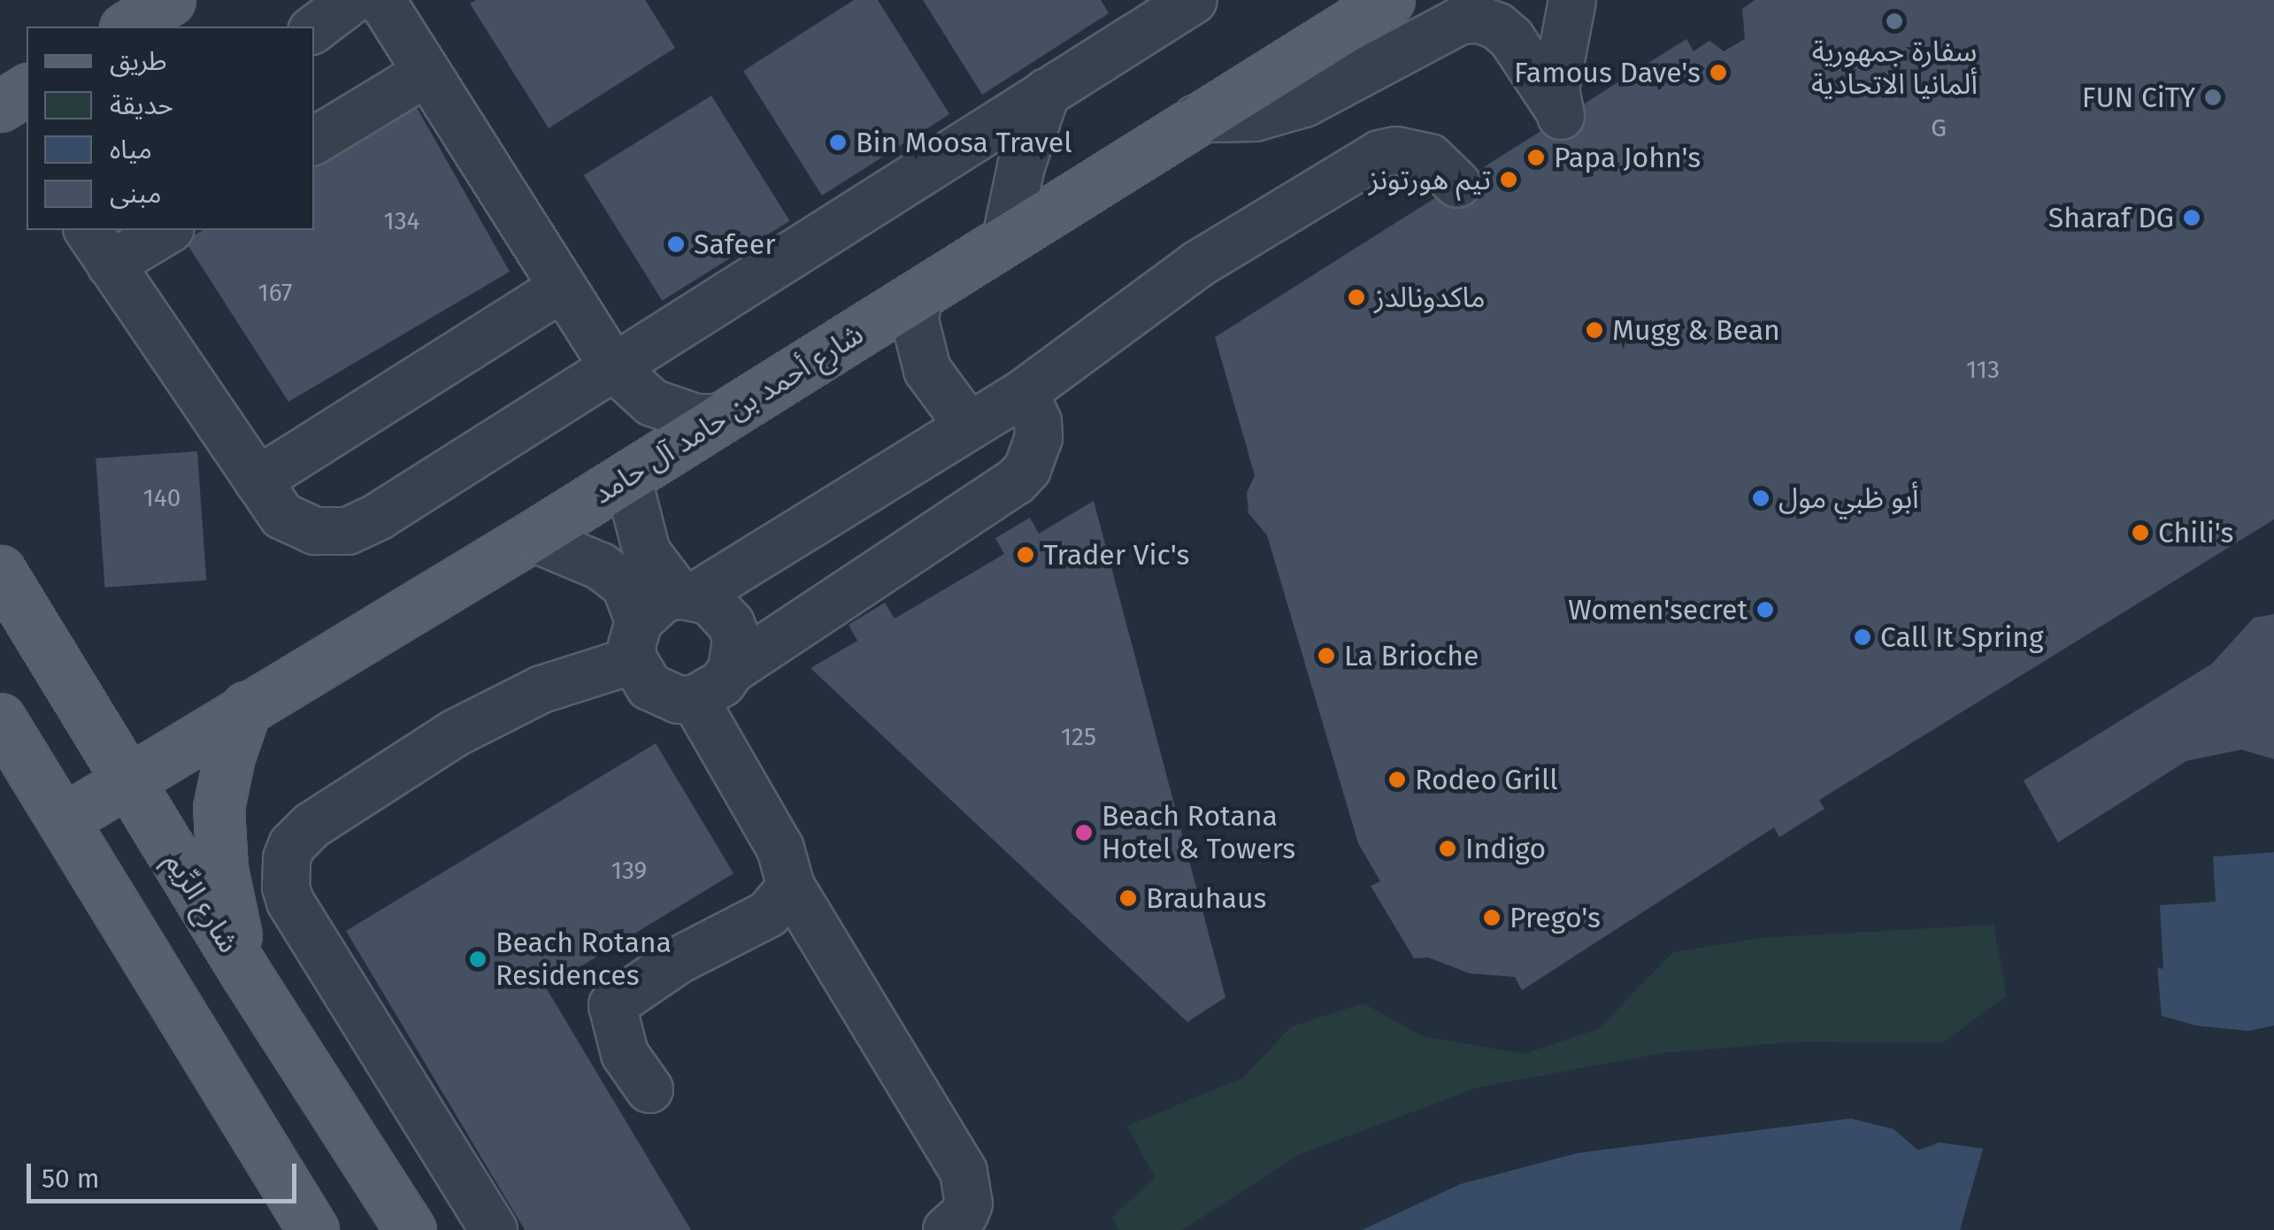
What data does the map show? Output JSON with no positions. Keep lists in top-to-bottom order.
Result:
{
  "streets": {
    "main road": ["شارع أحمد بن حامد آل حامد", "شارع الرِّيم"]
  },
  "crossings": [
    ["شارع أحمد بن حامد آل حامد", "شارع الرِّيم"]
  ],
  "places": [
    "سفارة جمهورية ألمانيا الاتحادية",
    "Famous Dave's",
    "FUN CiTY",
    "Bin Moosa Travel",
    "Papa John's",
    "تيم هورتونز",
    "Sharaf DG",
    "Safeer",
    "ماكدونالدز",
    "Mugg & Bean",
    "أبو ظبي مول",
    "Chili's",
    "Trader Vic's",
    "Women'secret",
    "Call It Spring",
    "La Brioche",
    "Rodeo Grill",
    "Beach Rotana Hotel & Towers",
    "Indigo",
    "Brauhaus",
    "Prego's",
    "Beach Rotana Residences"
  ],
  "house_numbers": [
    "G",
    "134",
    "167",
    "113",
    "140",
    "125",
    "139"
  ],
  "legend": [
    "طريق",
    "حديقة",
    "مياه",
    "مبنى"
  ],
  "scale_bar": "50 m"
}
